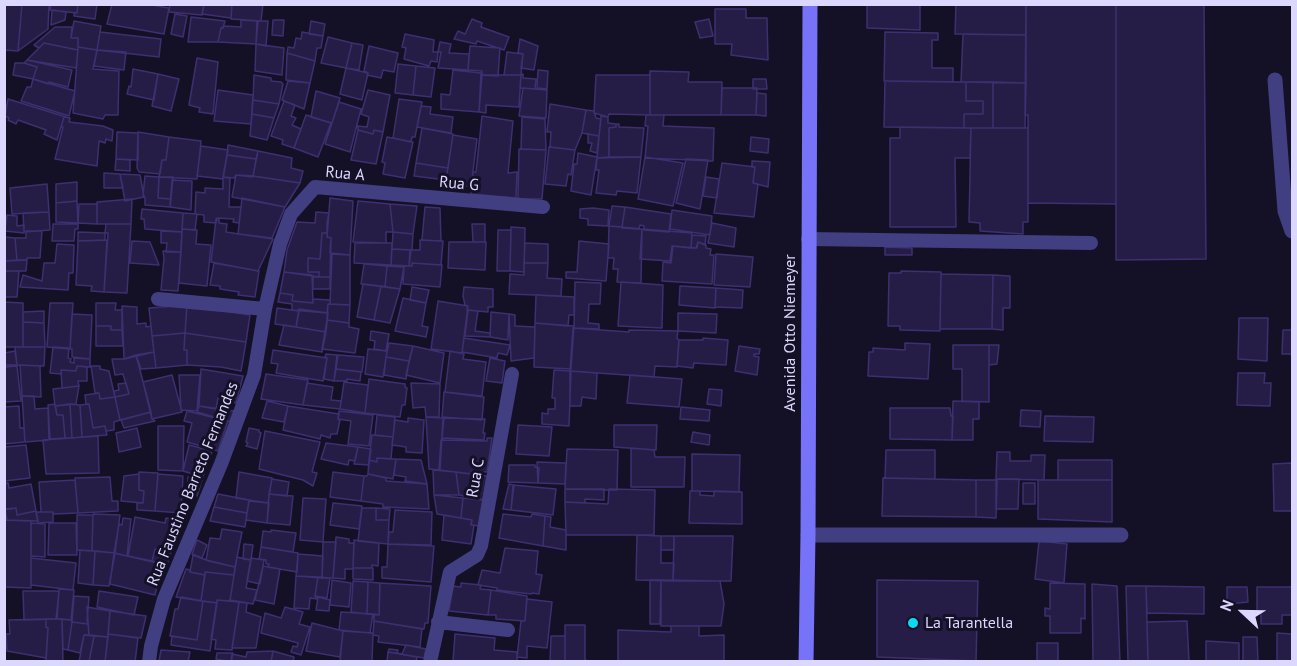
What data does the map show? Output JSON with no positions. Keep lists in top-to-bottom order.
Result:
{
  "streets": {
    "main road": ["Avenida Otto Niemeyer"],
    "lane": [
      "Rua A",
      "Rua G",
      "Rua C",
      "Rua Faustino Barreto Fernandes"
    ]
  },
  "crossings": [
    ["Rua A", "Rua G"],
    ["Rua A", "Rua Faustino Barreto Fernandes"]
  ],
  "places": ["La Tarantella"],
  "north": "left"
}
